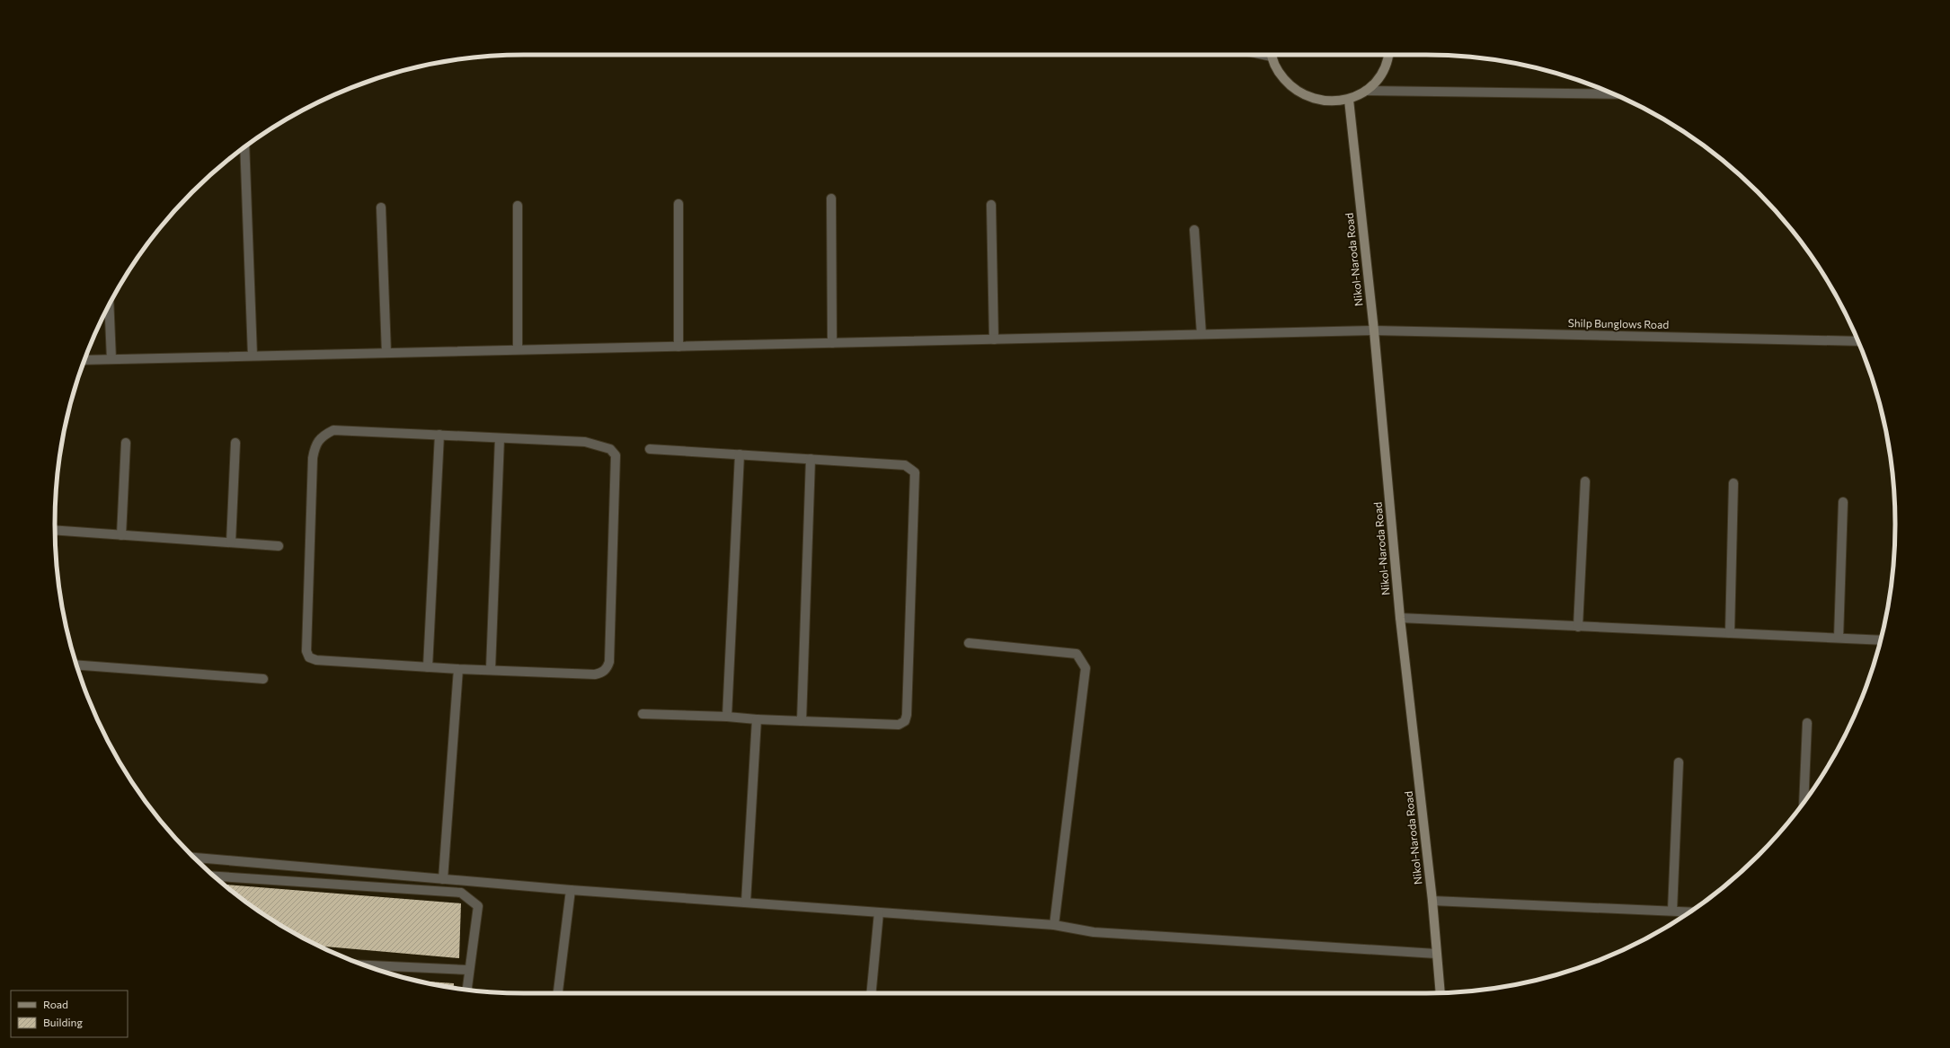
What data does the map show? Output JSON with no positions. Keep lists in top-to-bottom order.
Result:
{
  "streets": {
    "main road": ["Nikol-Naroda Road"],
    "street": ["Shilp Bunglows Road"]
  },
  "crossings": [
    ["Nikol-Naroda Road", "Shilp Bunglows Road"]
  ],
  "legend": ["Road", "Building"]
}
